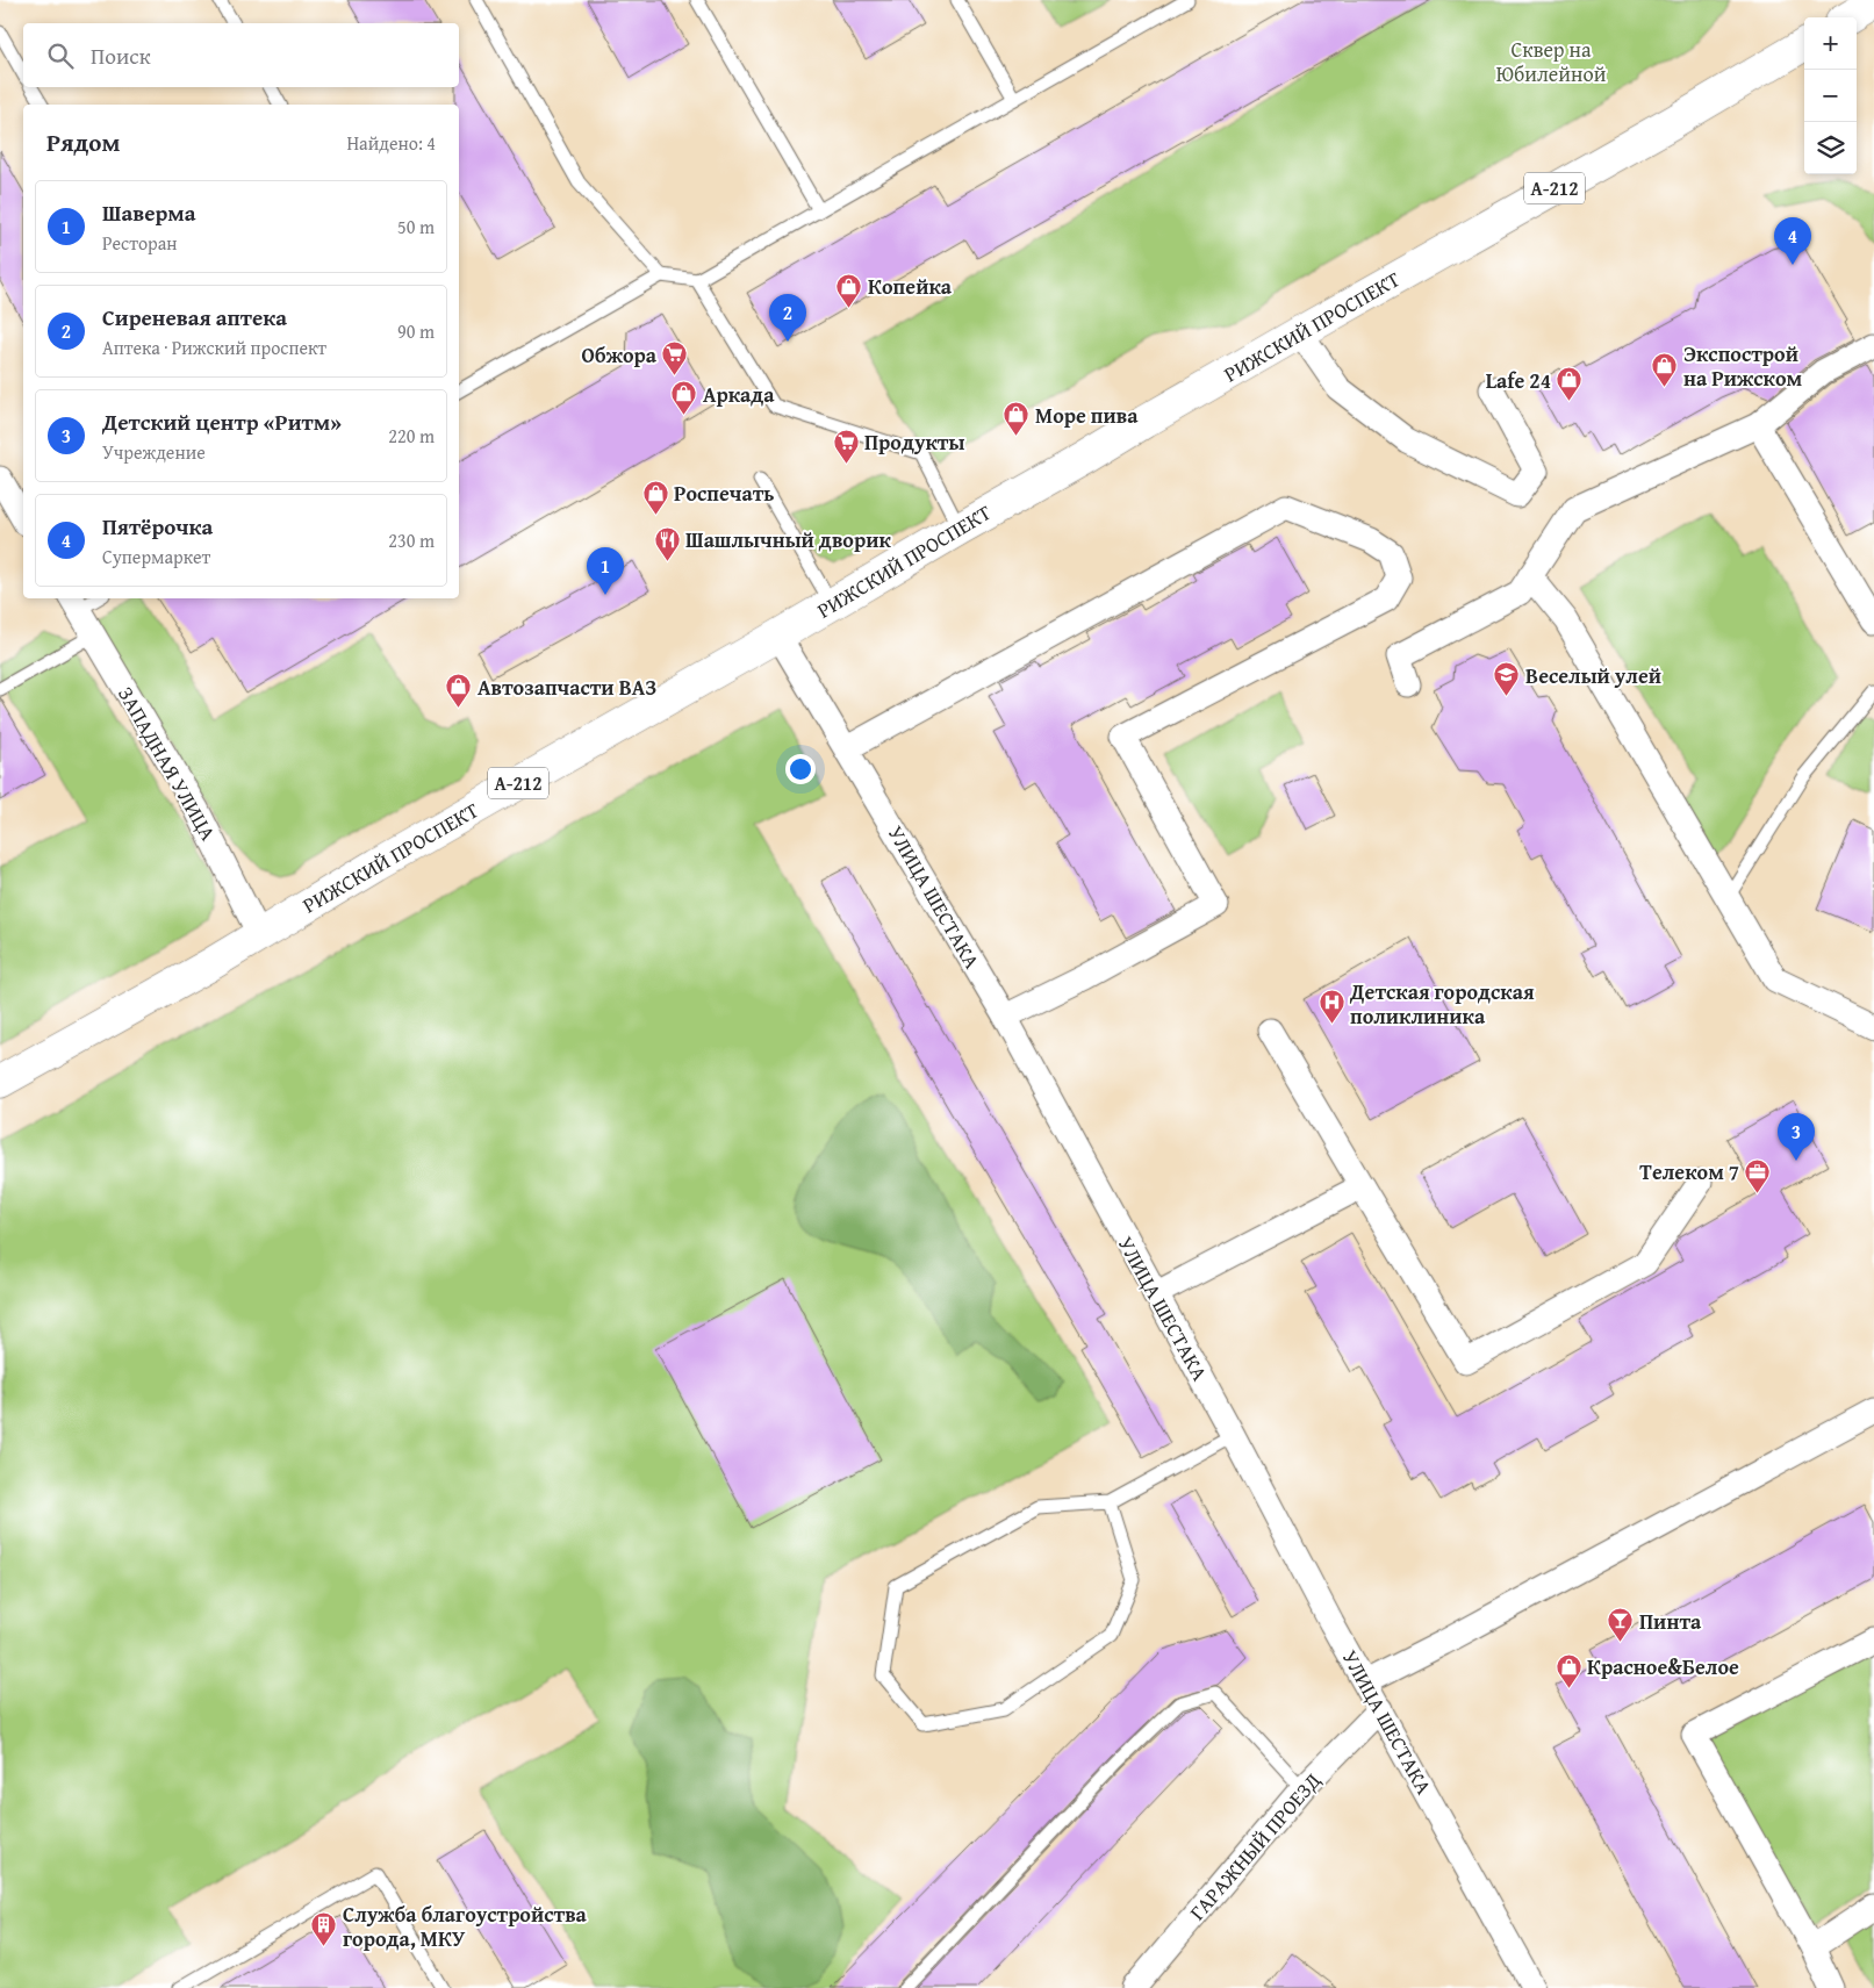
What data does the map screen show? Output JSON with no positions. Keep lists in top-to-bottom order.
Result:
{
  "streets": {
    "highway": ["А-212", "РИЖСКИЙ ПРОСПЕКТ"],
    "street": ["ЗАПАДНАЯ УЛИЦА", "УЛИЦА ШЕСТАКА", "ГАРАЖНЫЙ ПРОЕЗД"]
  },
  "crossings": [
    ["РИЖСКИЙ ПРОСПЕКТ", "ЗАПАДНАЯ УЛИЦА"],
    ["РИЖСКИЙ ПРОСПЕКТ", "УЛИЦА ШЕСТАКА"],
    ["УЛИЦА ШЕСТАКА", "ГАРАЖНЫЙ ПРОЕЗД"]
  ],
  "parks": ["Сквер на Юбилейной"],
  "places": {
    "shop": [
      "Копейка",
      "Экспострой на Рижском",
      "Lafe 24",
      "Аркада",
      "Море пива",
      "Роспечать",
      "Автозапчасти ВАЗ",
      "Красное&Белое"
    ],
    "supermarket": ["Обжора", "Продукты"],
    "restaurant": ["Шашлычный дворик"],
    "school or university": ["Веселый улей"],
    "hospital": ["Детская городская поликлиника"],
    "office": ["Телеком 7"],
    "bar": ["Пинта"],
    "building": ["Служба благоустройства города, МКУ"]
  },
  "page": {
    "map_buttons": ["+", "−"],
    "search": "Поиск",
    "heading": ["Рядом", "Найдено: 4"],
    "list": [
      {
        "mark": "1",
        "name": "Шаверма",
        "note": "Ресторан",
        "value": "50 m"
      },
      {
        "mark": "2",
        "name": "Сиреневая аптека",
        "note": "Аптека · Рижский проспект",
        "value": "90 m"
      },
      {
        "mark": "3",
        "name": "Детский центр «Ритм»",
        "note": "Учреждение",
        "value": "220 m"
      },
      {
        "mark": "4",
        "name": "Пятёрочка",
        "note": "Супермаркет",
        "value": "230 m"
      }
    ],
    "pins": [
      "4",
      "2",
      "1",
      "3"
    ]
  }
}
